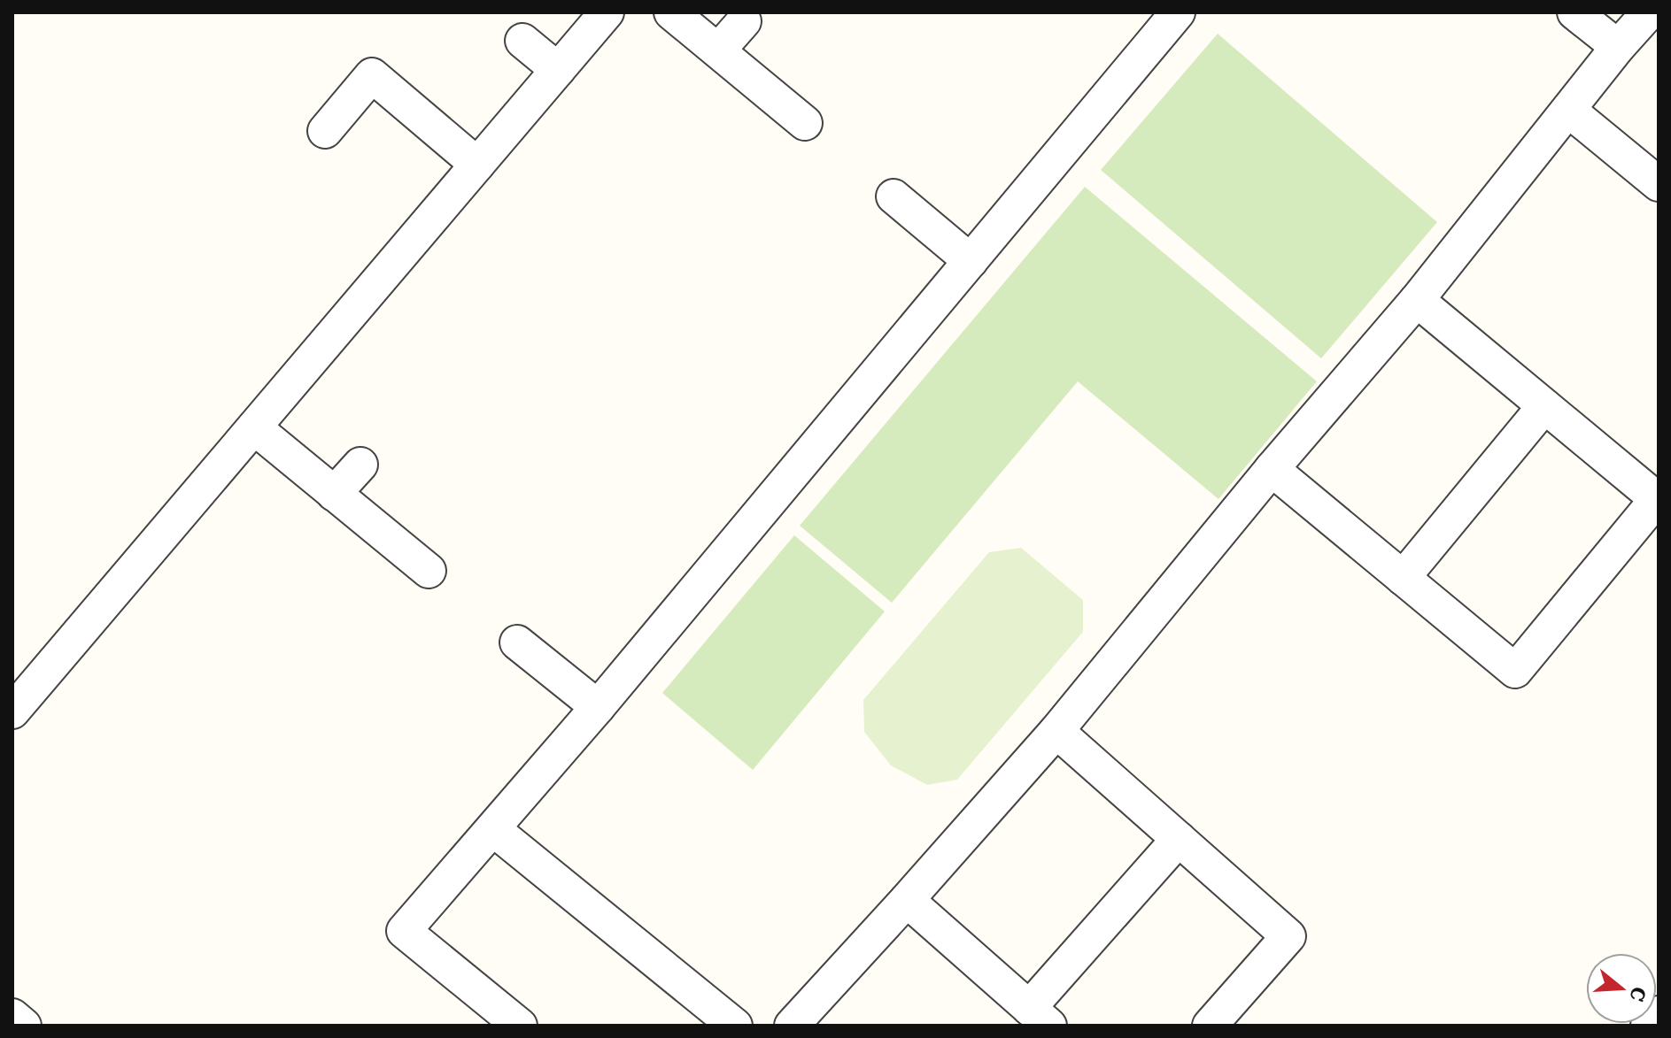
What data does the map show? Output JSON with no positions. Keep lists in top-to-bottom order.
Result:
{
  "north": "right"
}
